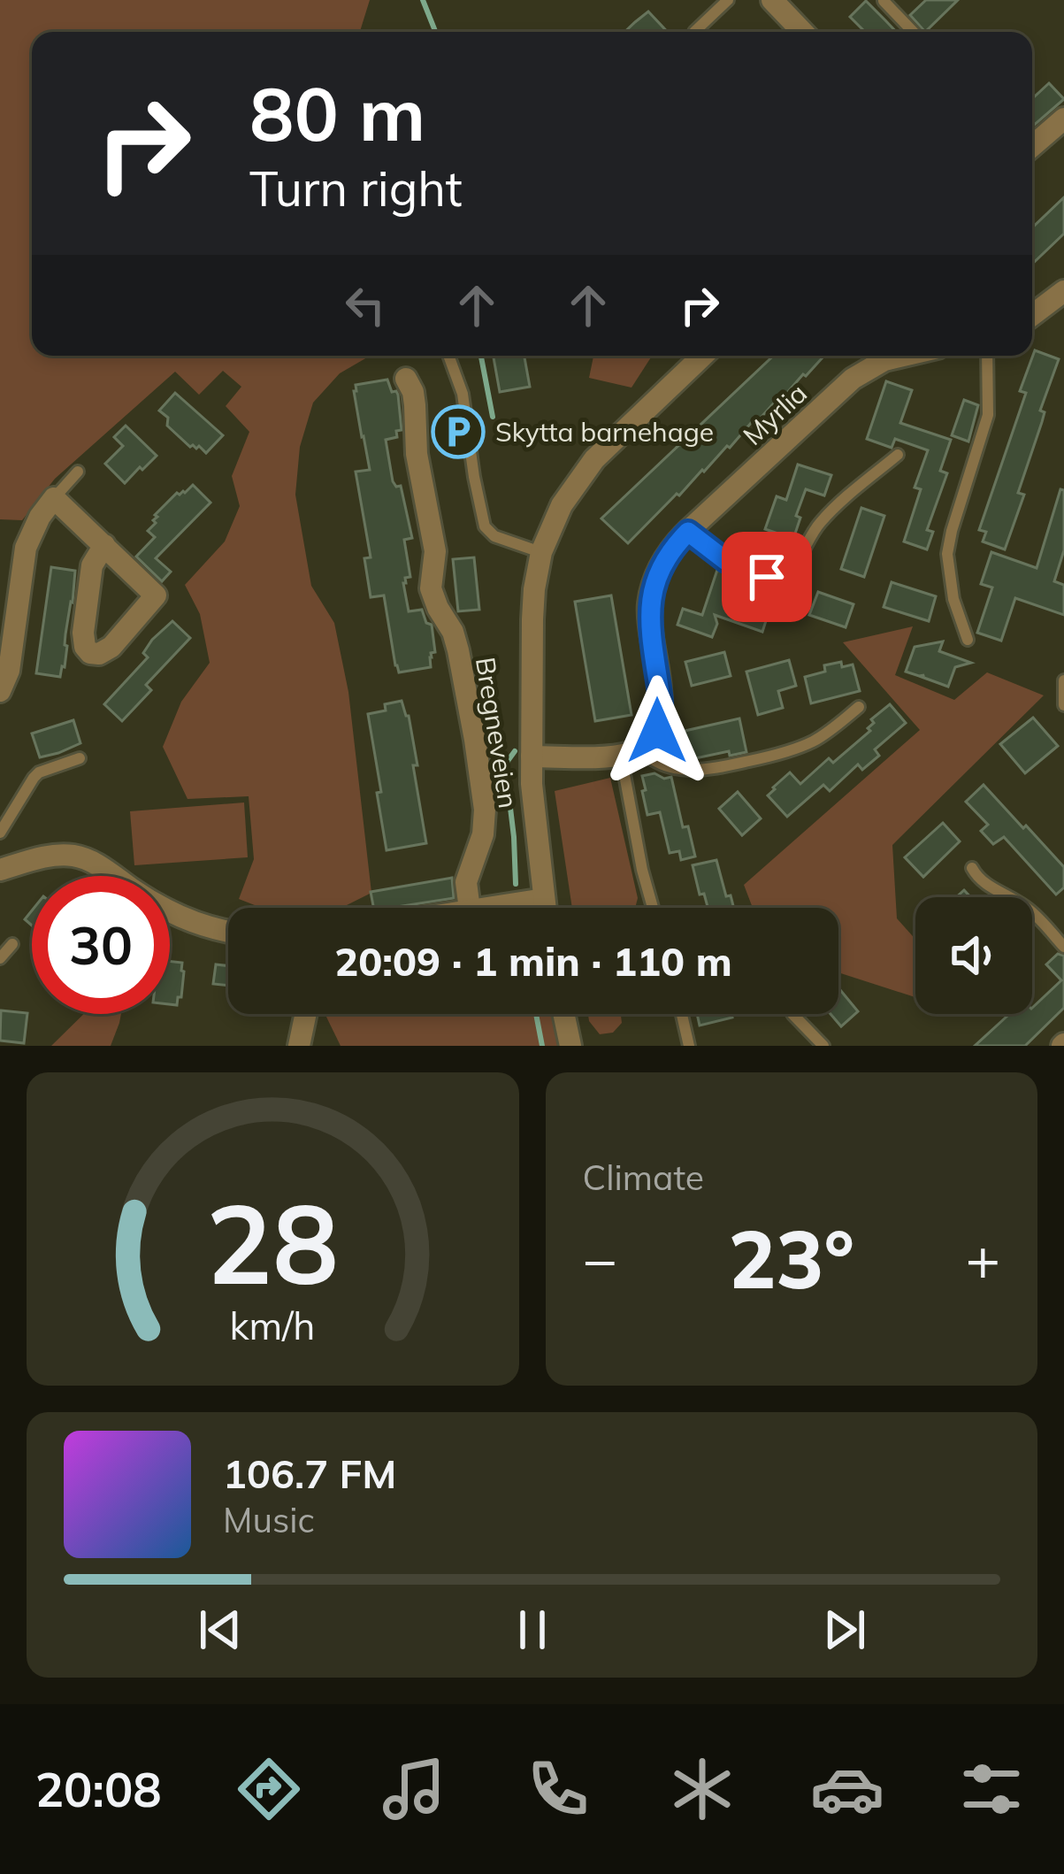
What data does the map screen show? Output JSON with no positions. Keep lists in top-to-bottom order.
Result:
{
  "streets": {
    "street": ["Myrlia", "Bregneveien"]
  },
  "places": {
    "parking": ["Skytta barnehage"]
  },
  "page": {
    "turn": ["80 m", "Turn right"],
    "limit": "30",
    "trip": "20:09 · 1 min · 110 m",
    "tile": "Climate",
    "heat": ["−", "23°", "+"],
    "song": ["106.7 FM", "Music"],
    "tabs": "20:08",
    "gauge": ["28", "km/h"]
  }
}
